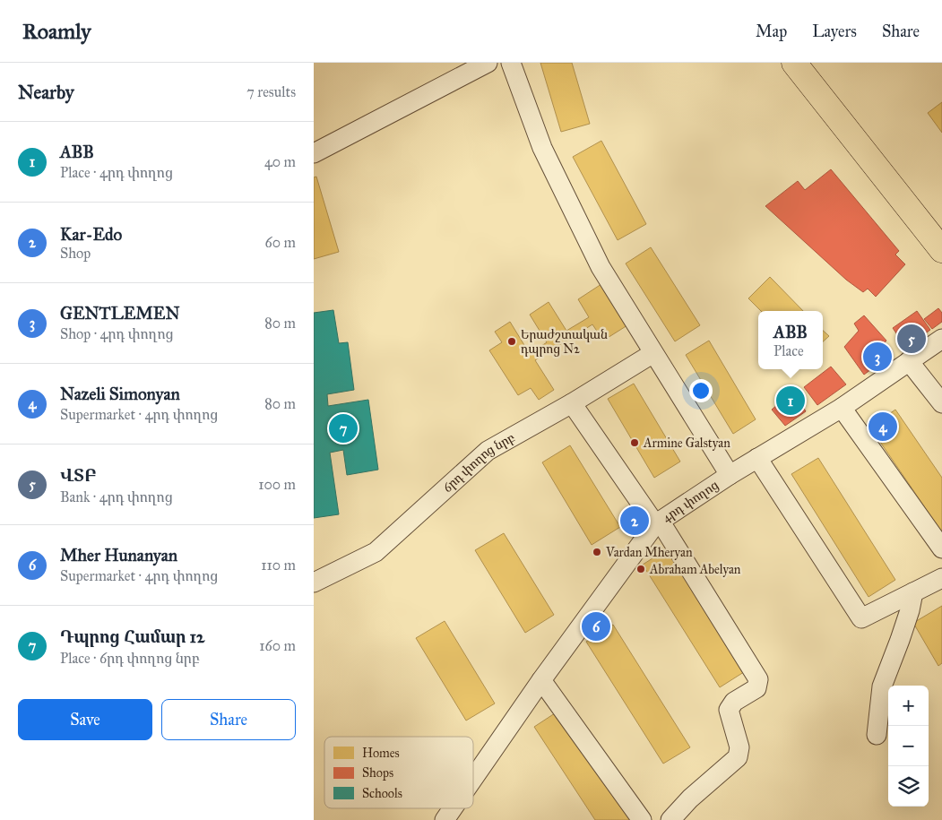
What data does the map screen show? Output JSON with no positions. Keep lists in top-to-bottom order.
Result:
{
  "streets": {
    "street": ["6րդ փողոց նրբ", "4րդ փողոց"]
  },
  "places": [
    "Երաժշտական դպրոց N2",
    "Armine Galstyan",
    "Vardan Mheryan",
    "Abraham Abelyan"
  ],
  "legend": ["Homes", "Shops", "Schools"],
  "page": {
    "header": "Roamly",
    "nav": ["Map", "Layers", "Share"],
    "heading": ["Nearby", "7 results"],
    "list": [
      {
        "mark": "1",
        "name": "ABB",
        "note": "Place · 4րդ փողոց",
        "value": "40 m"
      },
      {
        "mark": "2",
        "name": "Kar-Edo",
        "note": "Shop",
        "value": "60 m"
      },
      {
        "mark": "3",
        "name": "GENTLEMEN",
        "note": "Shop · 4րդ փողոց",
        "value": "80 m"
      },
      {
        "mark": "4",
        "name": "Nazeli Simonyan",
        "note": "Supermarket · 4րդ փողոց",
        "value": "80 m"
      },
      {
        "mark": "5",
        "name": "ՎՏԲ",
        "note": "Bank · 4րդ փողոց",
        "value": "100 m"
      },
      {
        "mark": "6",
        "name": "Mher Hunanyan",
        "note": "Supermarket · 4րդ փողոց",
        "value": "110 m"
      },
      {
        "mark": "7",
        "name": "Դպրոց Համար 12",
        "note": "Place · 6րդ փողոց նրբ",
        "value": "160 m"
      }
    ],
    "popup": ["ABB", "Place"],
    "pins": [
      "5",
      "3",
      "1",
      "4",
      "7",
      "2",
      "6"
    ],
    "buttons": ["Save", "Share"],
    "map_buttons": ["+", "−"]
  }
}
